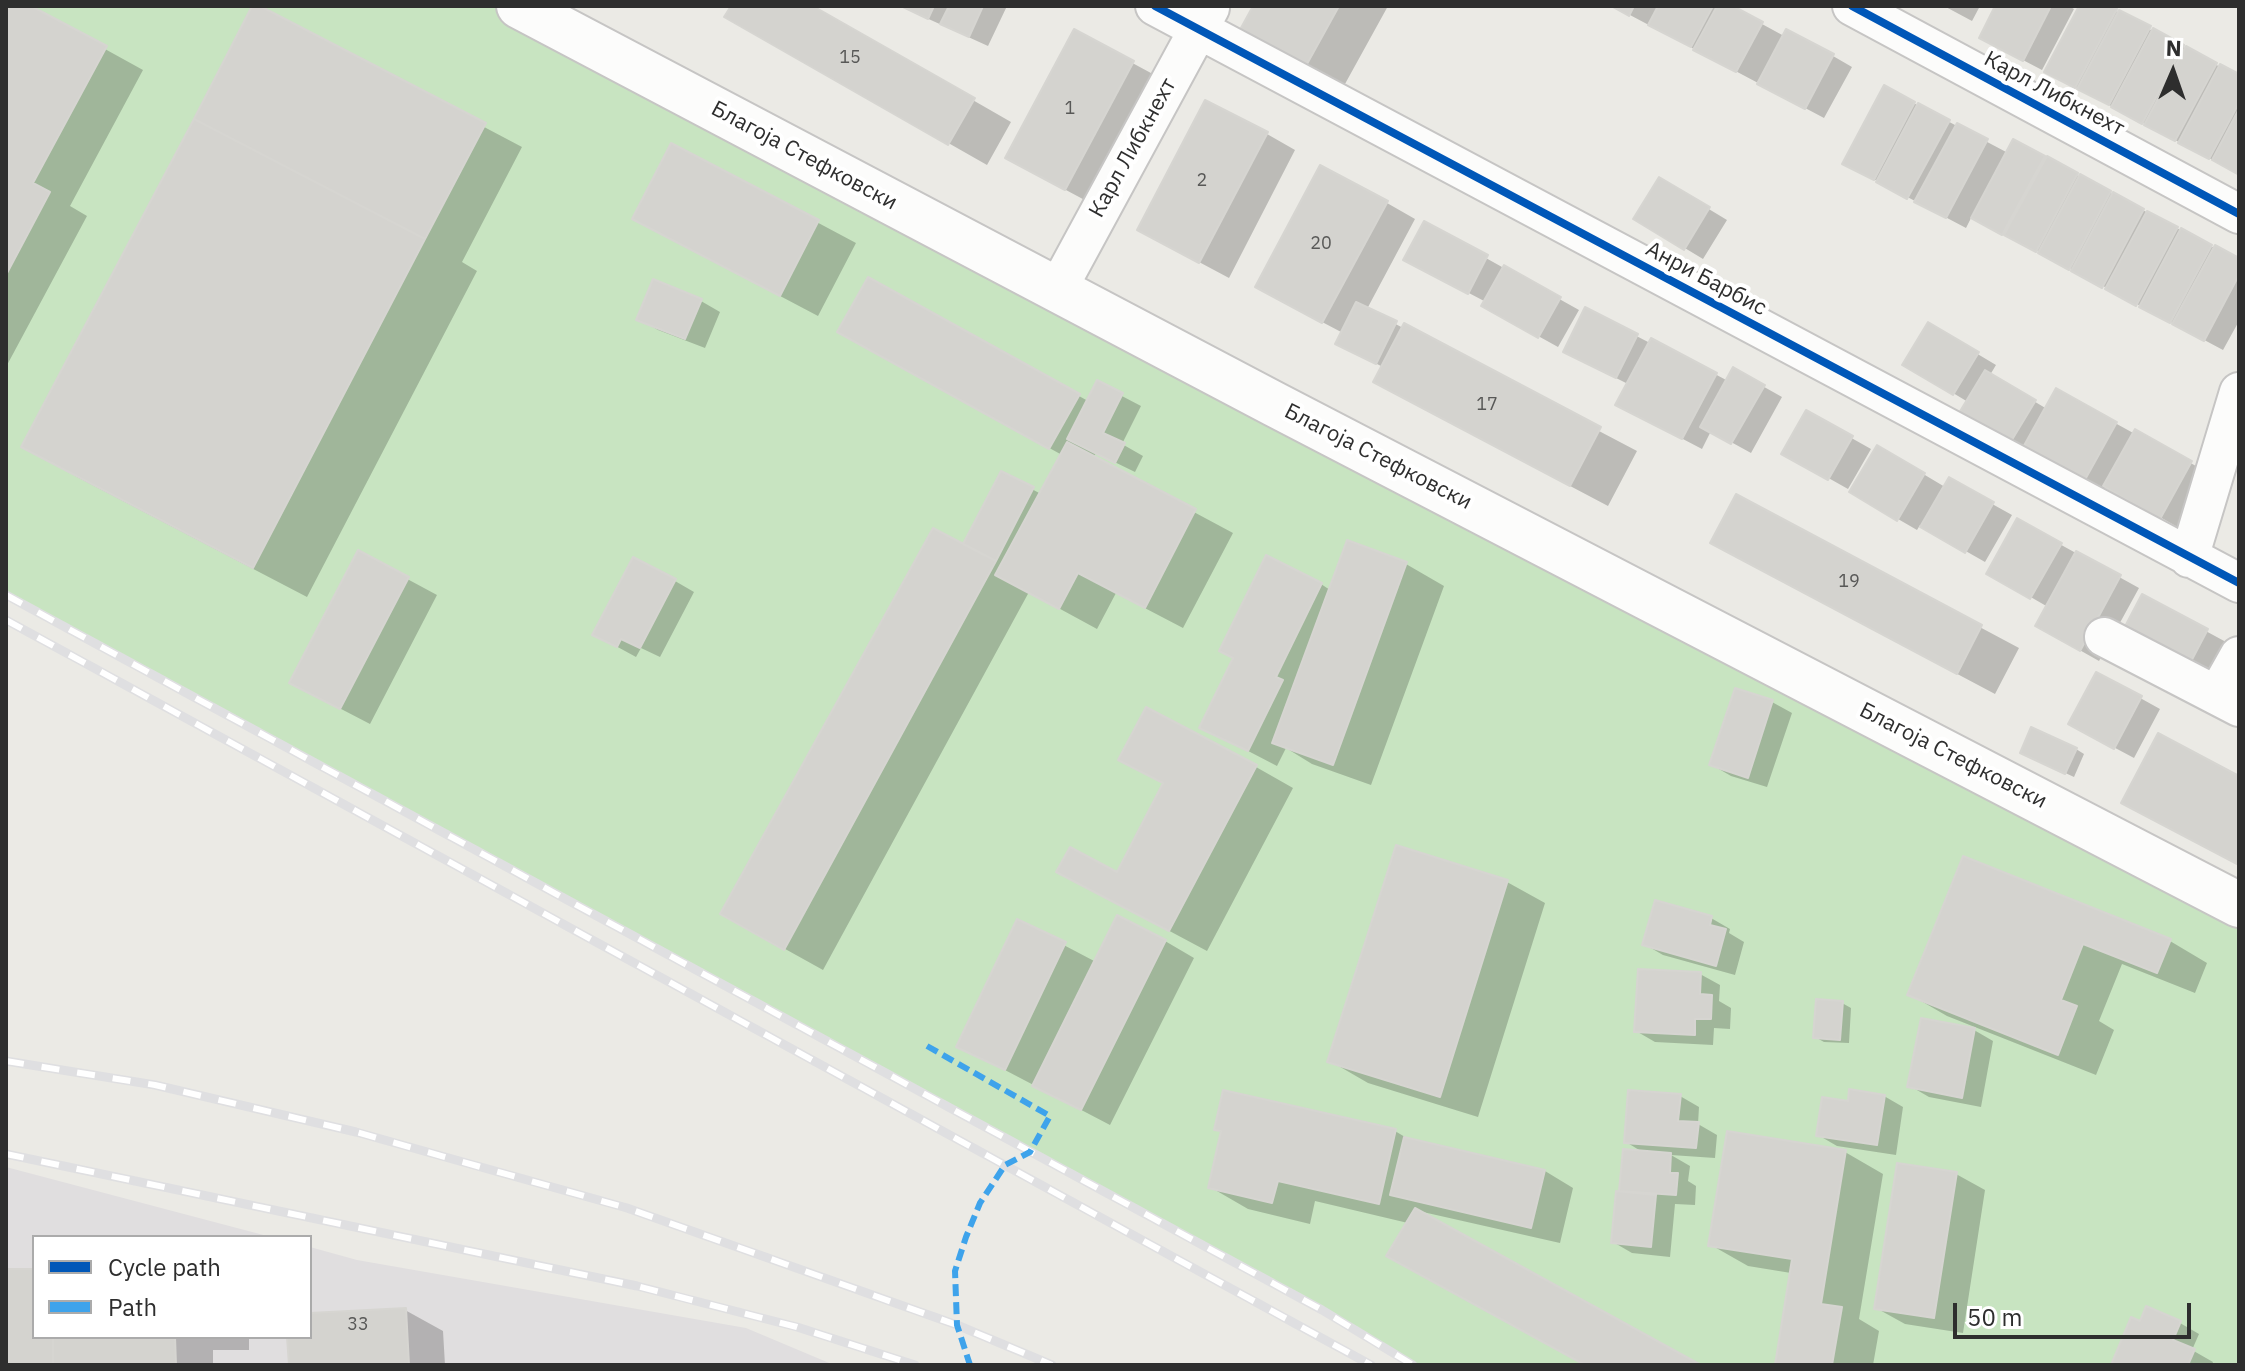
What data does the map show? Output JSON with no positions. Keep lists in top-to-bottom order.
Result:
{
  "streets": {
    "main road": ["Благоја Стефковски"],
    "street": ["Карл Либкнехт", "Анри Барбис"]
  },
  "crossings": [
    ["Карл Либкнехт", "Благоја Стефковски"],
    ["Карл Либкнехт", "Анри Барбис"]
  ],
  "house_numbers": [
    "15",
    "1",
    "2",
    "20",
    "17",
    "19",
    "33"
  ],
  "legend": ["Cycle path", "Path"],
  "scale_bar": "50 m",
  "north": "top"
}
